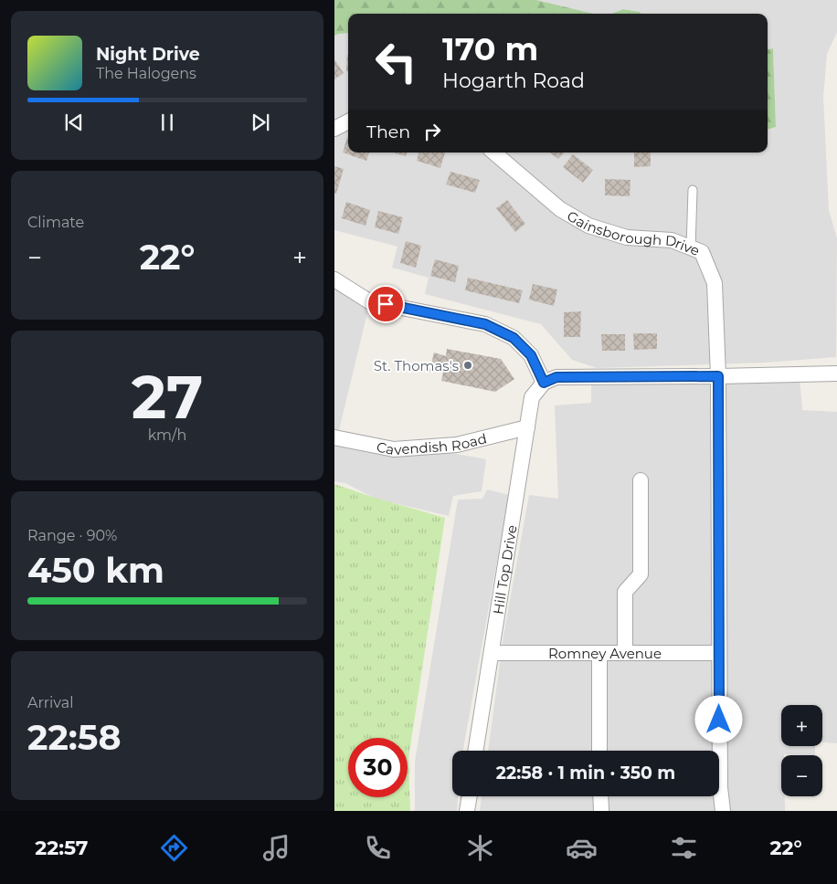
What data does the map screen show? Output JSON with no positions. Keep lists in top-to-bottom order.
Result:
{
  "streets": {
    "street": [
      "Gainsborough Drive",
      "Cavendish Road",
      "Hill Top Drive",
      "Romney Avenue"
    ]
  },
  "crossings": [
    ["Gainsborough Drive", "Romney Avenue"],
    ["Cavendish Road", "Hill Top Drive"],
    ["Hill Top Drive", "Romney Avenue"]
  ],
  "places": ["St. Thomas's"],
  "page": {
    "turn": ["170 m", "Hogarth Road"],
    "song": ["Night Drive", "The Halogens"],
    "then": "Then",
    "tile": [
      "Climate",
      ["27", "km/h"],
      ["Range · 90%", "450 km"],
      ["Arrival", "22:58"]
    ],
    "heat": ["−", "22°", "+"],
    "map_buttons": ["+", "−"],
    "limit": "30",
    "trip": "22:58 · 1 min · 350 m",
    "tabs": ["22:57", "22°"]
  }
}
